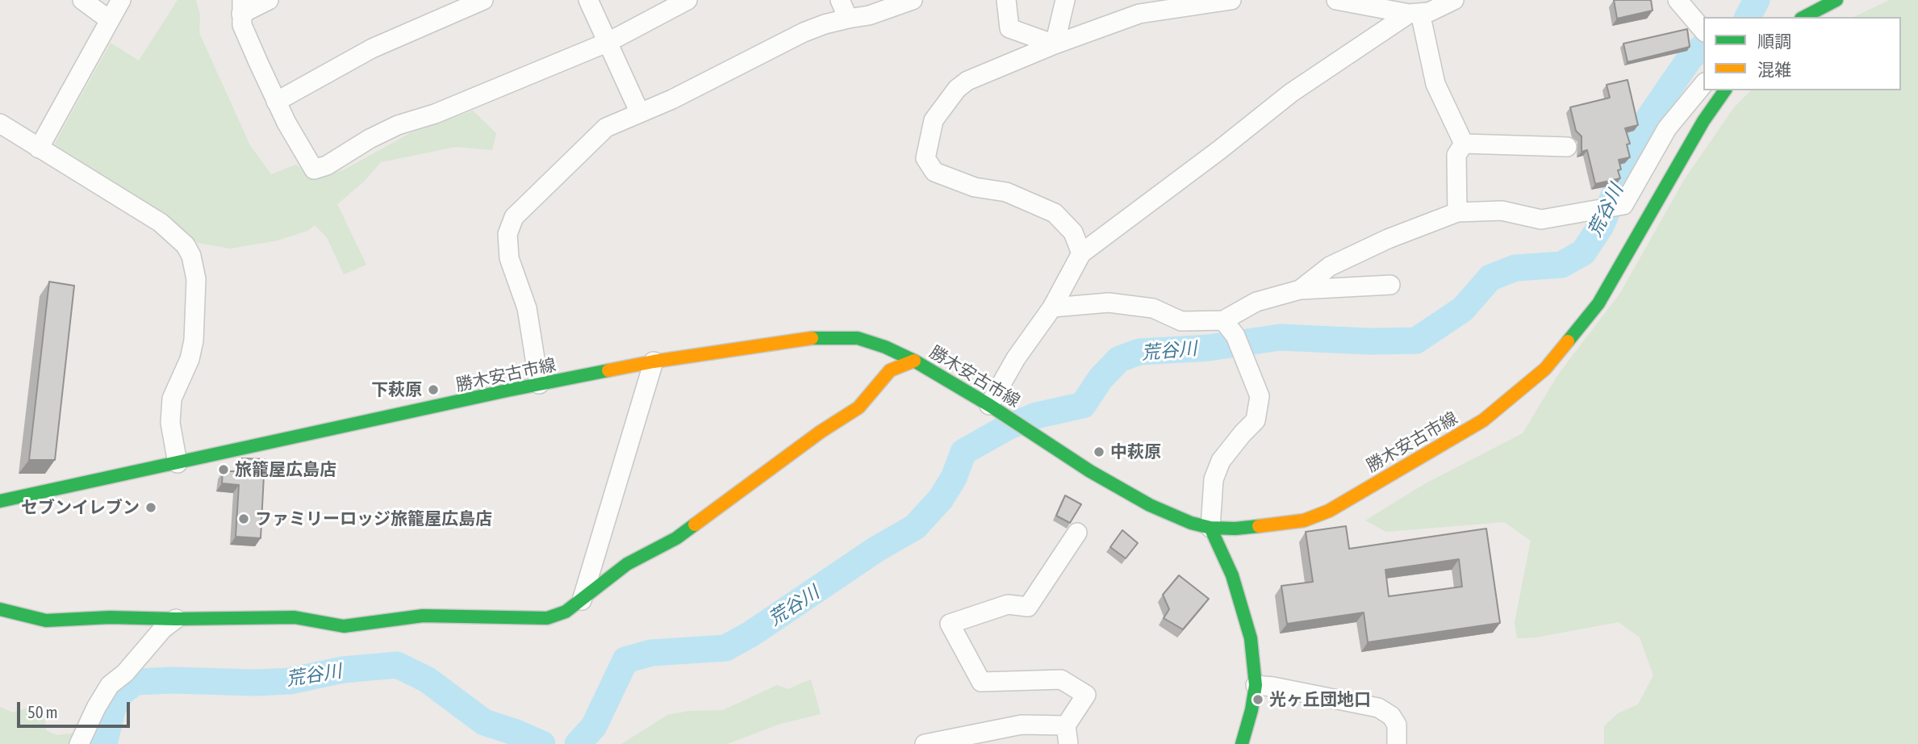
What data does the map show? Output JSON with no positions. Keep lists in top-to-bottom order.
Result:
{
  "streets": {
    "main road": ["勝木安古市線"]
  },
  "water": ["荒谷川"],
  "places": [
    "下萩原",
    "中萩原",
    "旅籠屋広島店",
    "セブンイレブン",
    "ファミリーロッジ旅籠屋広島店",
    "光ヶ丘団地口"
  ],
  "legend": ["順調", "混雑"],
  "scale_bar": "50 m"
}
